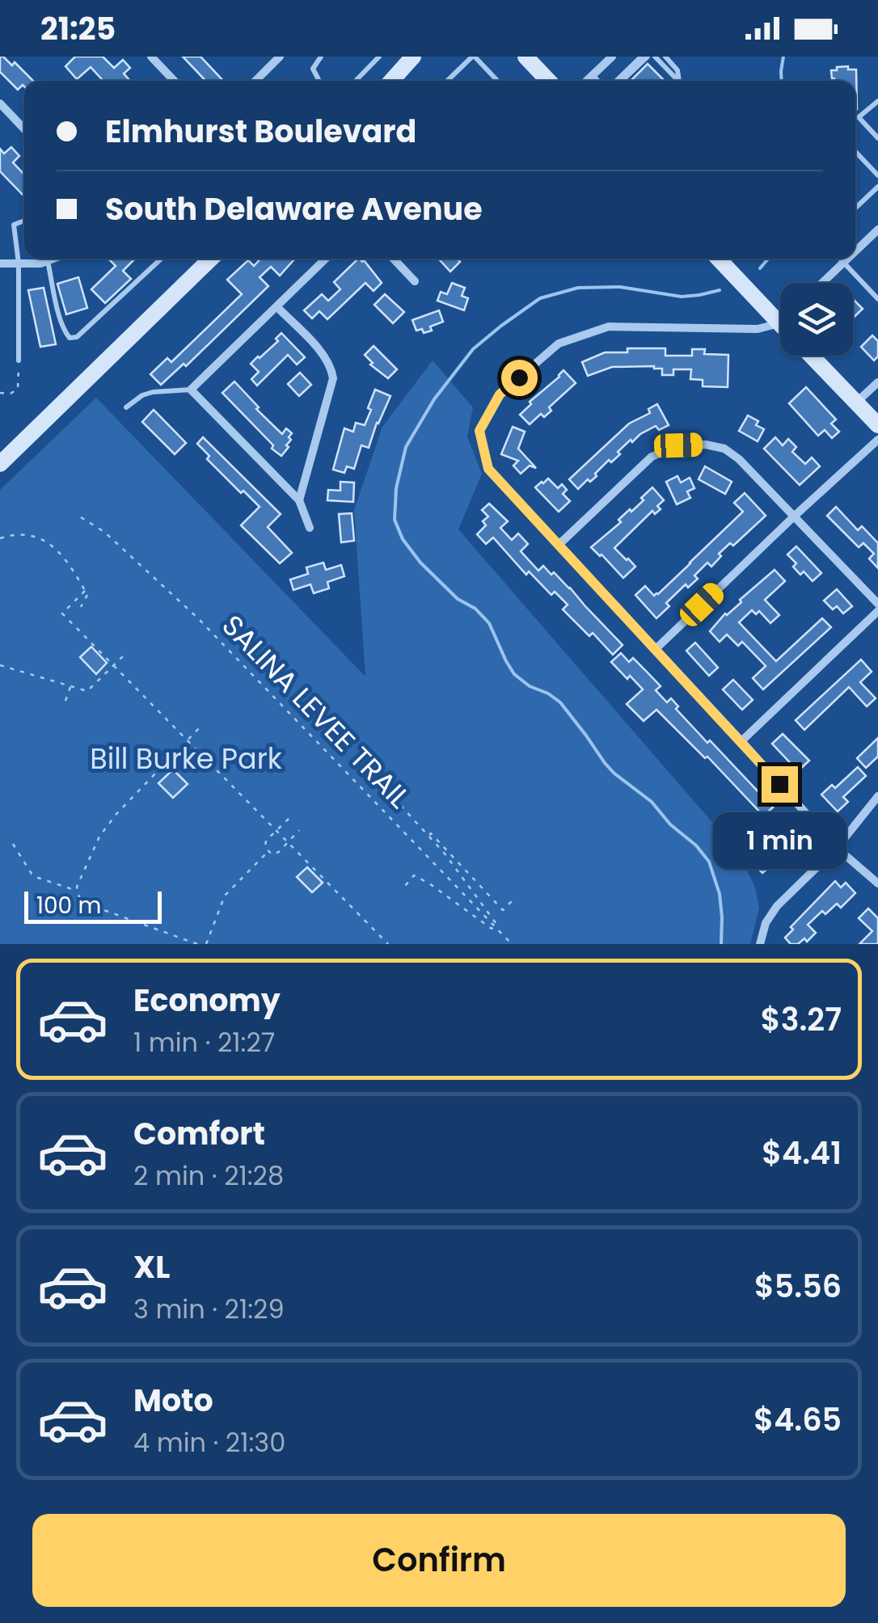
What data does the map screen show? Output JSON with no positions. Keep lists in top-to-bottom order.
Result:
{
  "streets": {
    "path": ["SALINA LEVEE TRAIL"]
  },
  "parks": ["Bill Burke Park"],
  "scale_bar": "100 m",
  "page": {
    "status": "21:25",
    "banner": ["Elmhurst Boulevard", "South Delaware Avenue"],
    "bubble": "1 min",
    "scale": "100 m",
    "list": [
      {
        "name": "Economy",
        "note": "1 min · 21:27",
        "value": "$3.27"
      },
      {
        "name": "Comfort",
        "note": "2 min · 21:28",
        "value": "$4.41"
      },
      {
        "name": "XL",
        "note": "3 min · 21:29",
        "value": "$5.56"
      },
      {
        "name": "Moto",
        "note": "4 min · 21:30",
        "value": "$4.65"
      }
    ],
    "buttons": "Confirm"
  }
}
